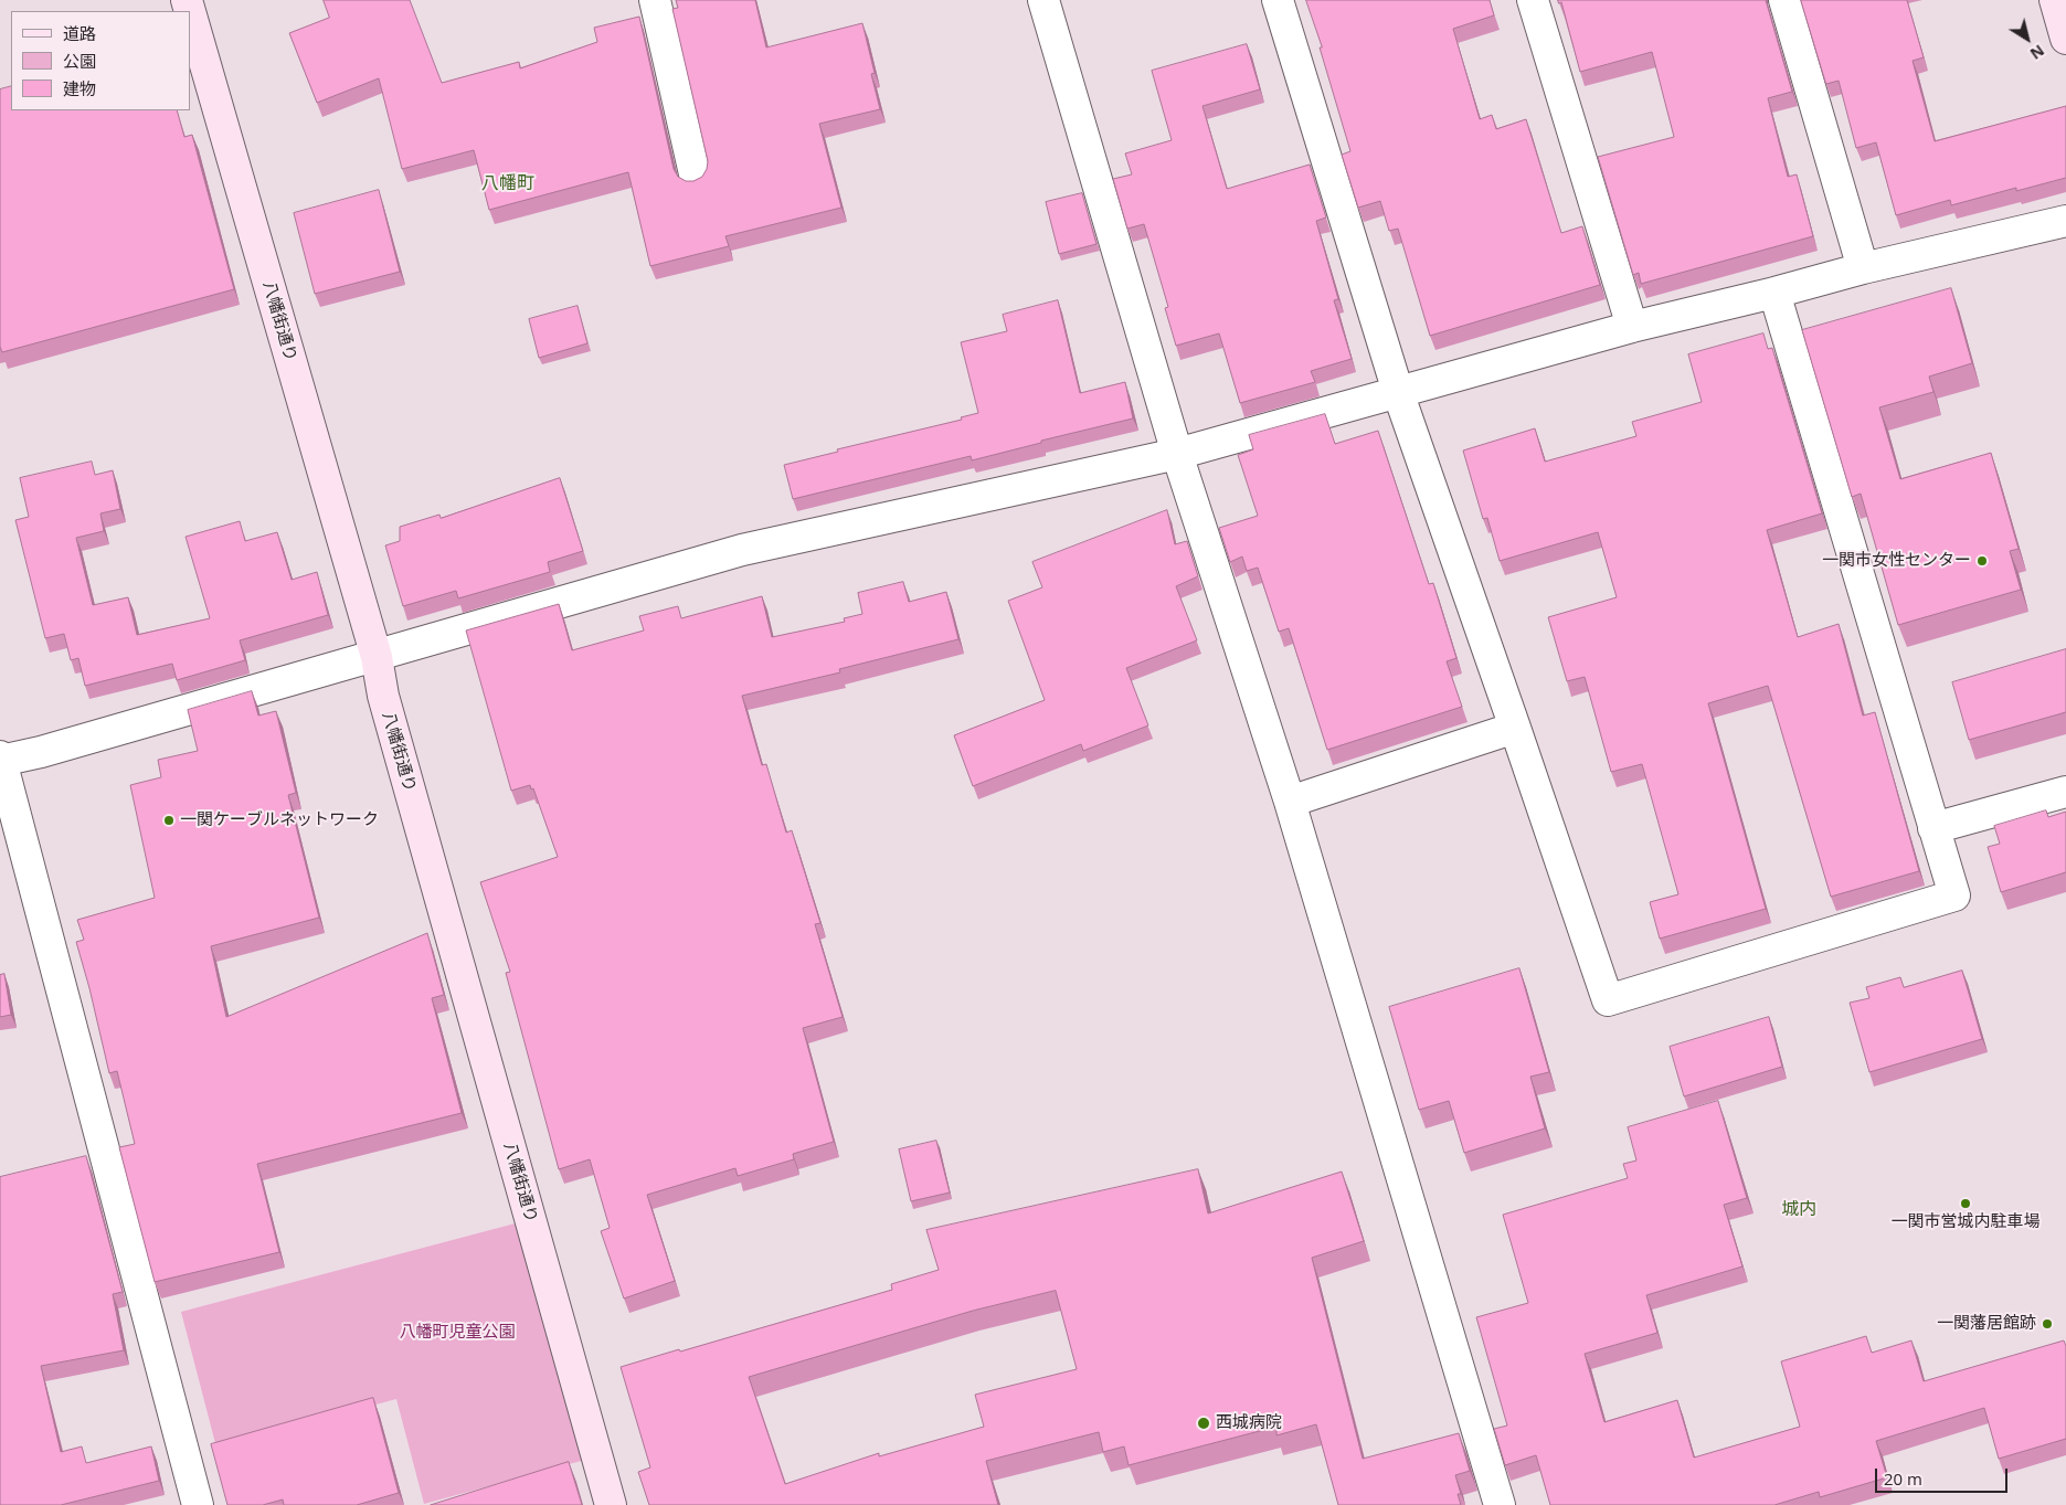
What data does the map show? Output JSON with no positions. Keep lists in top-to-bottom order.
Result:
{
  "streets": {
    "street": ["八幡街通り"]
  },
  "districts": ["八幡町", "城内"],
  "parks": ["八幡町児童公園"],
  "places": [
    "一関市女性センター",
    "一関ケーブルネットワーク",
    "一関市営城内駐車場",
    "一関藩居館跡",
    "西城病院"
  ],
  "legend": ["道路", "公園", "建物"],
  "scale_bar": "20 m",
  "north": "bottom right"
}
